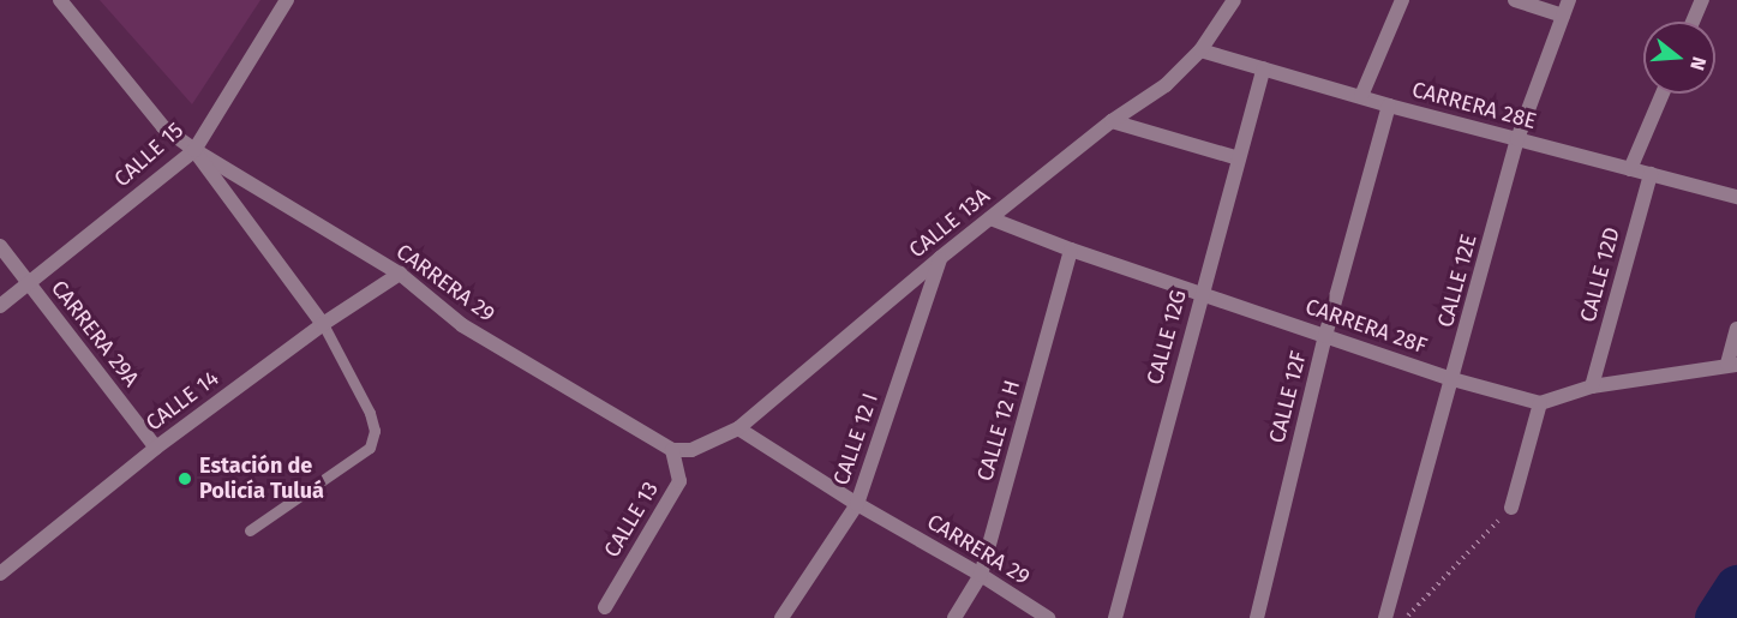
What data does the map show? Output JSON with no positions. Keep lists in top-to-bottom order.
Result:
{
  "streets": {
    "street": [
      "CARRERA 28E",
      "CALLE 15",
      "CALLE 13A",
      "CALLE 12D",
      "CALLE 12E",
      "CARRERA 29",
      "CARRERA 28F",
      "CARRERA 29A",
      "CALLE 12G",
      "CALLE 12F",
      "CALLE 14",
      "CALLE 12 H",
      "CALLE 12 I",
      "CALLE 13"
    ]
  },
  "crossings": [
    ["CARRERA 28E", "CALLE 13A"],
    ["CARRERA 28E", "CALLE 12D"],
    ["CARRERA 28E", "CALLE 12E"],
    ["CARRERA 28E", "CALLE 12G"],
    ["CARRERA 28E", "CALLE 12F"],
    ["CALLE 15", "CARRERA 29"],
    ["CALLE 15", "CARRERA 29A"],
    ["CALLE 13A", "CARRERA 29"],
    ["CALLE 13A", "CARRERA 28F"],
    ["CALLE 13A", "CALLE 12 I"],
    ["CALLE 13A", "CALLE 13"],
    ["CALLE 12E", "CARRERA 28F"],
    ["CARRERA 29", "CALLE 14"],
    ["CARRERA 29", "CALLE 12 H"],
    ["CARRERA 29", "CALLE 12 I"],
    ["CARRERA 29", "CALLE 13"],
    ["CARRERA 28F", "CALLE 12G"],
    ["CARRERA 28F", "CALLE 12F"],
    ["CARRERA 28F", "CALLE 12 H"],
    ["CARRERA 29A", "CALLE 14"]
  ],
  "places": ["Estación de Policía Tuluá"],
  "north": "right"
}
